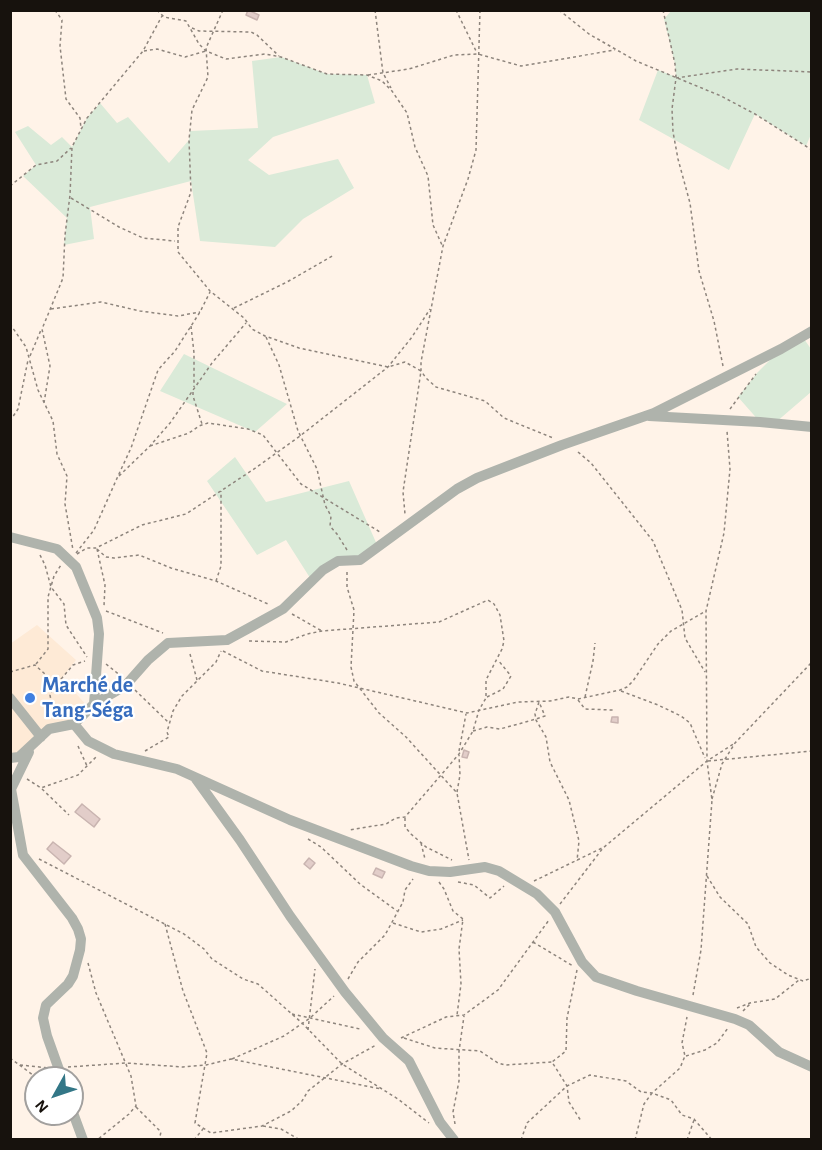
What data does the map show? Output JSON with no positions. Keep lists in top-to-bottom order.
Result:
{
  "places": ["Marché de Tang-Séga"],
  "north": "bottom left"
}
